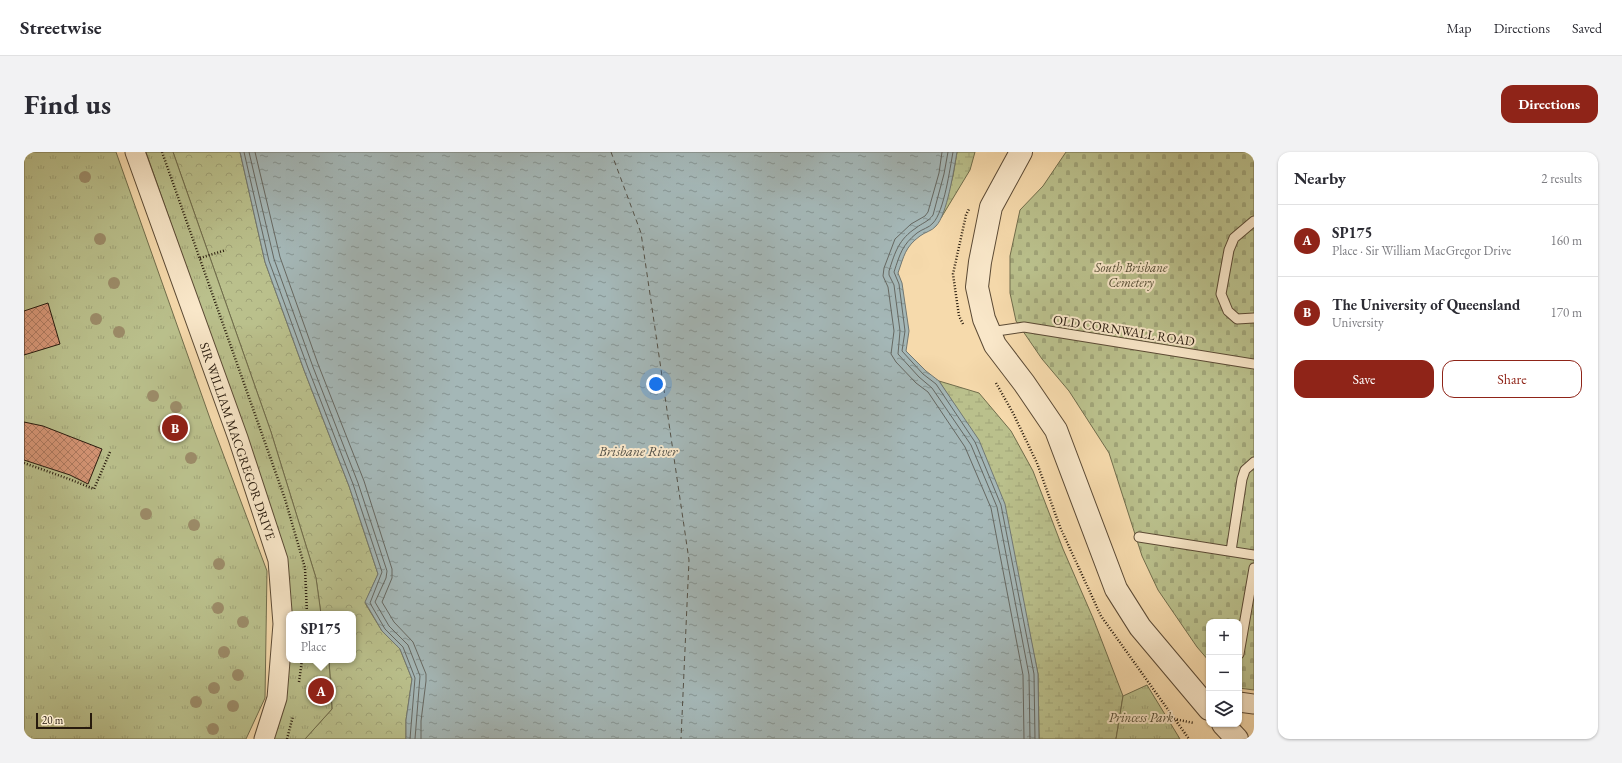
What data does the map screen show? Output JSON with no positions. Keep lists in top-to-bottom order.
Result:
{
  "streets": {
    "street": ["SIR WILLIAM MACGREGOR DRIVE"],
    "lane": ["OLD CORNWALL ROAD"]
  },
  "water": ["Brisbane River"],
  "parks": ["South Brisbane Cemetery", "Princess Park"],
  "scale_bar": "20 m",
  "page": {
    "header": "Streetwise",
    "nav": ["Map", "Directions", "Saved"],
    "buttons": [
      "Directions",
      ["Save", "Share"]
    ],
    "title": "Find us",
    "heading": ["Nearby", "2 results"],
    "list": [
      {
        "mark": "A",
        "name": "SP175",
        "note": "Place · Sir William MacGregor Drive",
        "value": "160 m"
      },
      {
        "mark": "B",
        "name": "The University of Queensland",
        "note": "University",
        "value": "170 m"
      }
    ],
    "pins": ["B", "A"],
    "popup": ["SP175", "Place"],
    "map_buttons": ["+", "−"],
    "scale": "20 m"
  }
}
